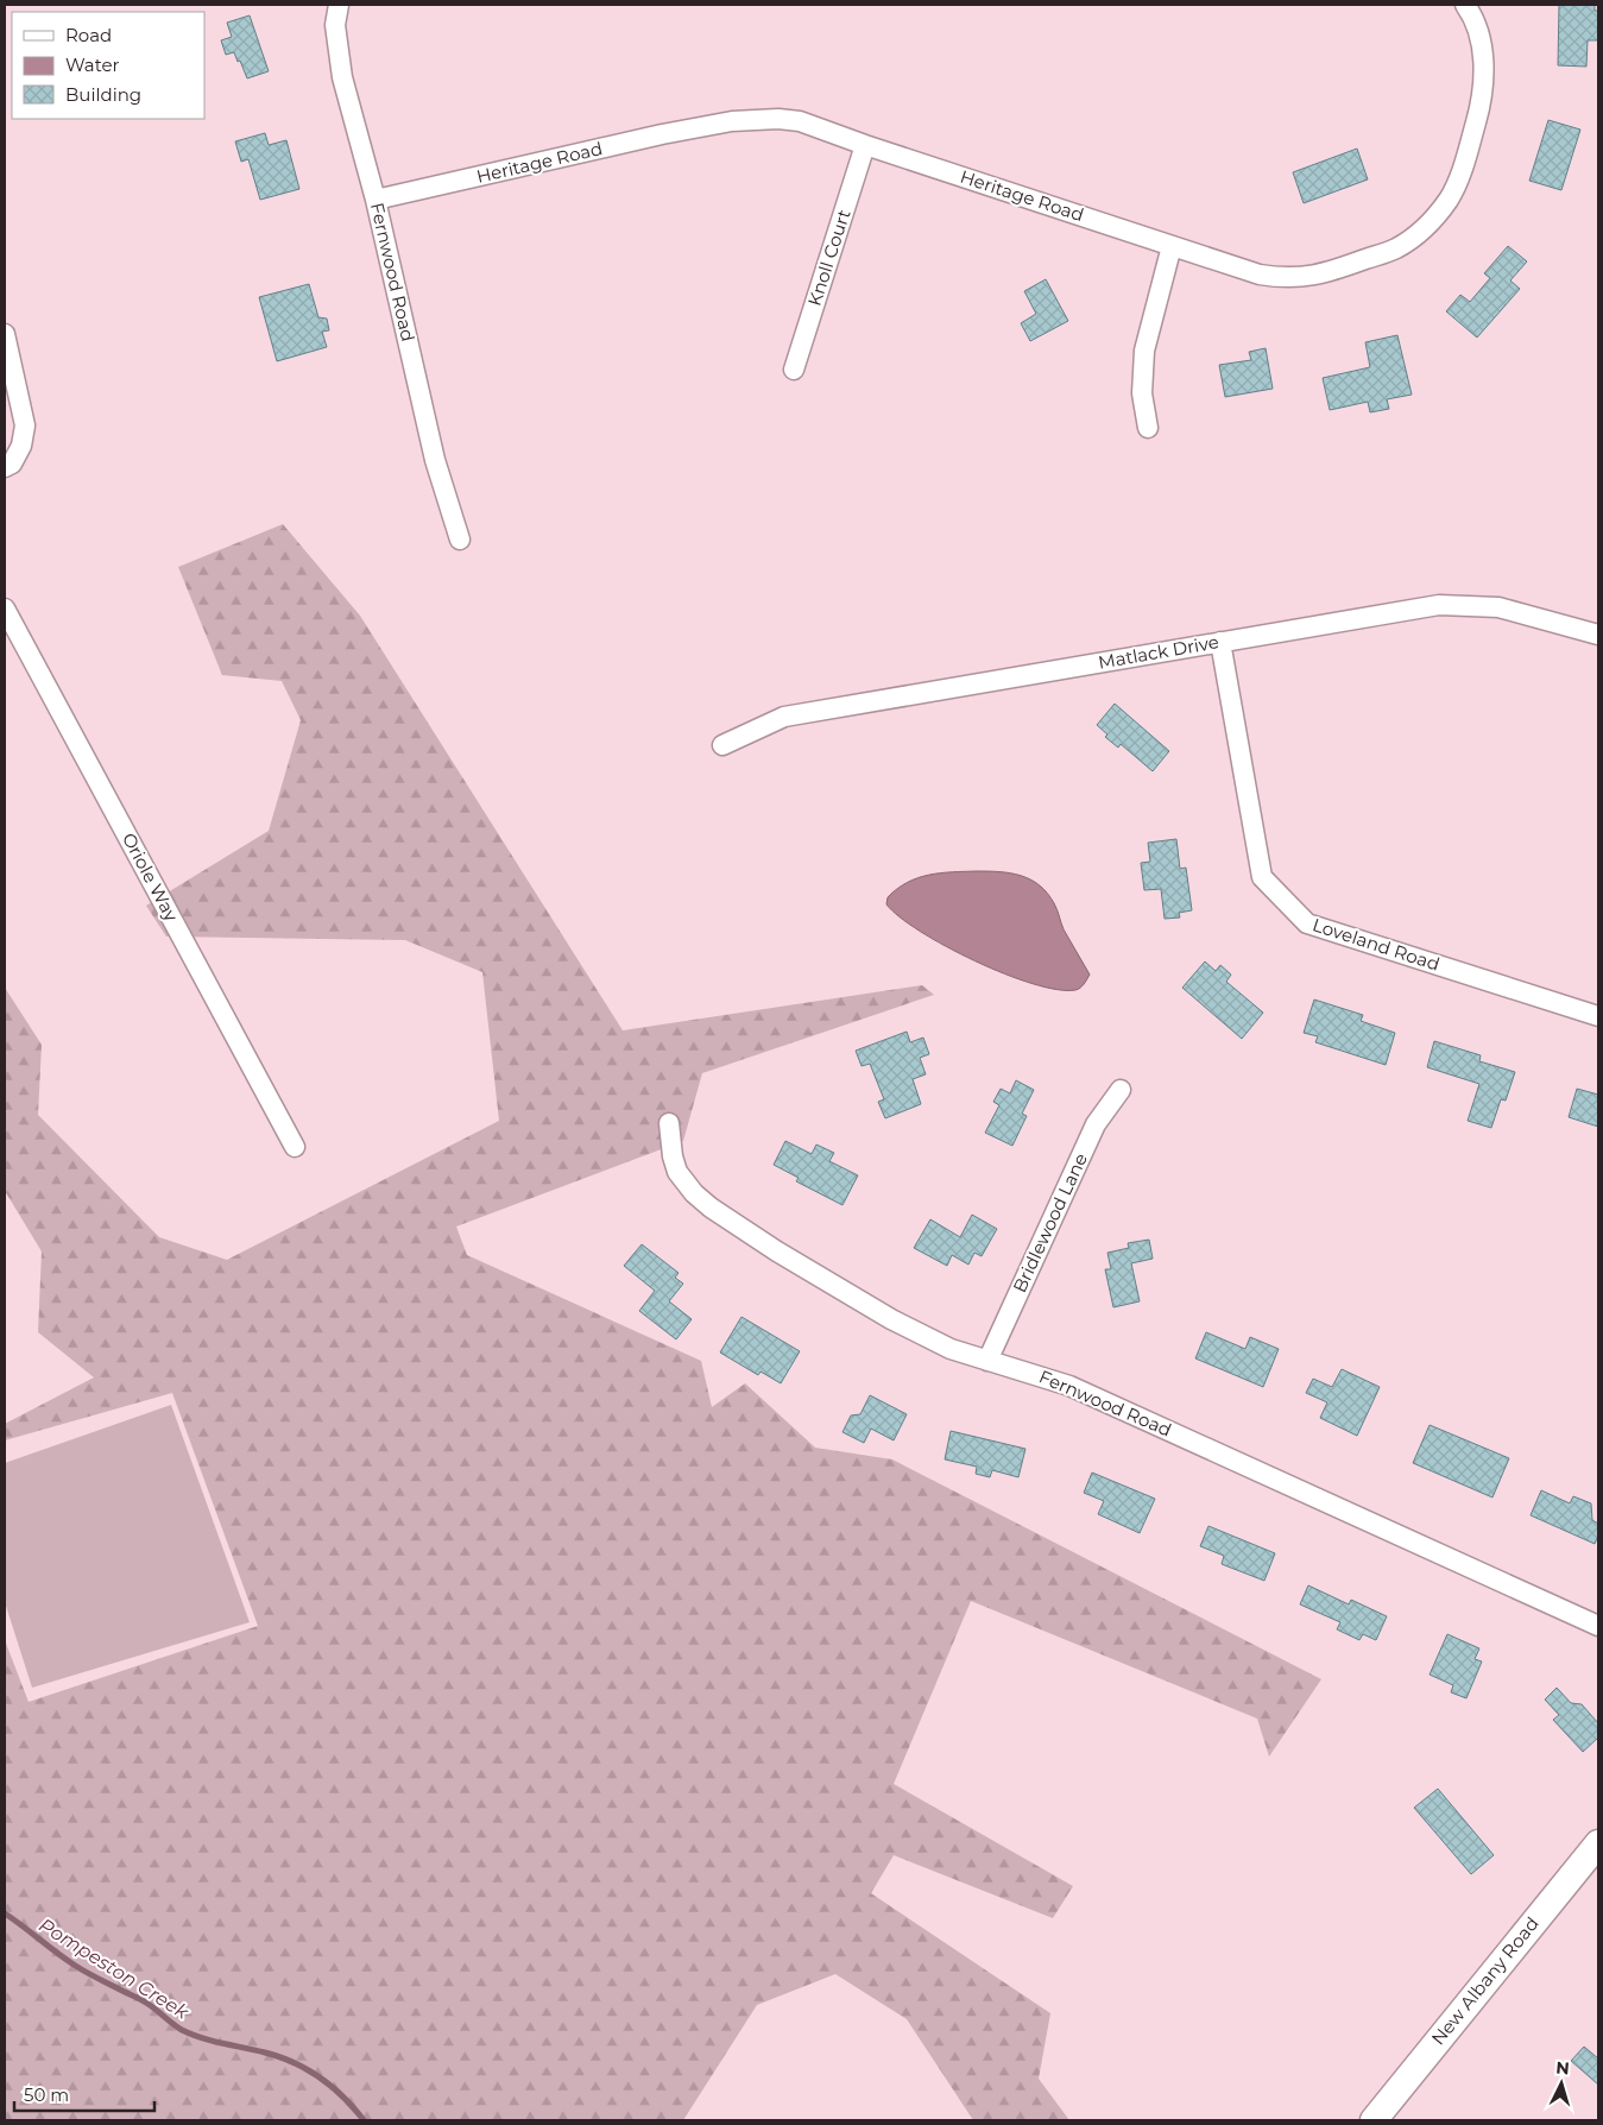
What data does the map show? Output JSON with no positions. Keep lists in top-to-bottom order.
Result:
{
  "streets": {
    "main road": ["New Albany Road"],
    "street": [
      "Heritage Road",
      "Knoll Court",
      "Fernwood Road",
      "Matlack Drive",
      "Oriole Way",
      "Loveland Road",
      "Bridlewood Lane"
    ]
  },
  "crossings": [
    ["Heritage Road", "Knoll Court"],
    ["Heritage Road", "Fernwood Road"],
    ["Fernwood Road", "Bridlewood Lane"],
    ["Matlack Drive", "Loveland Road"]
  ],
  "water": ["Pompeston Creek"],
  "legend": ["Road", "Water", "Building"],
  "scale_bar": "50 m",
  "north": "top"
}
